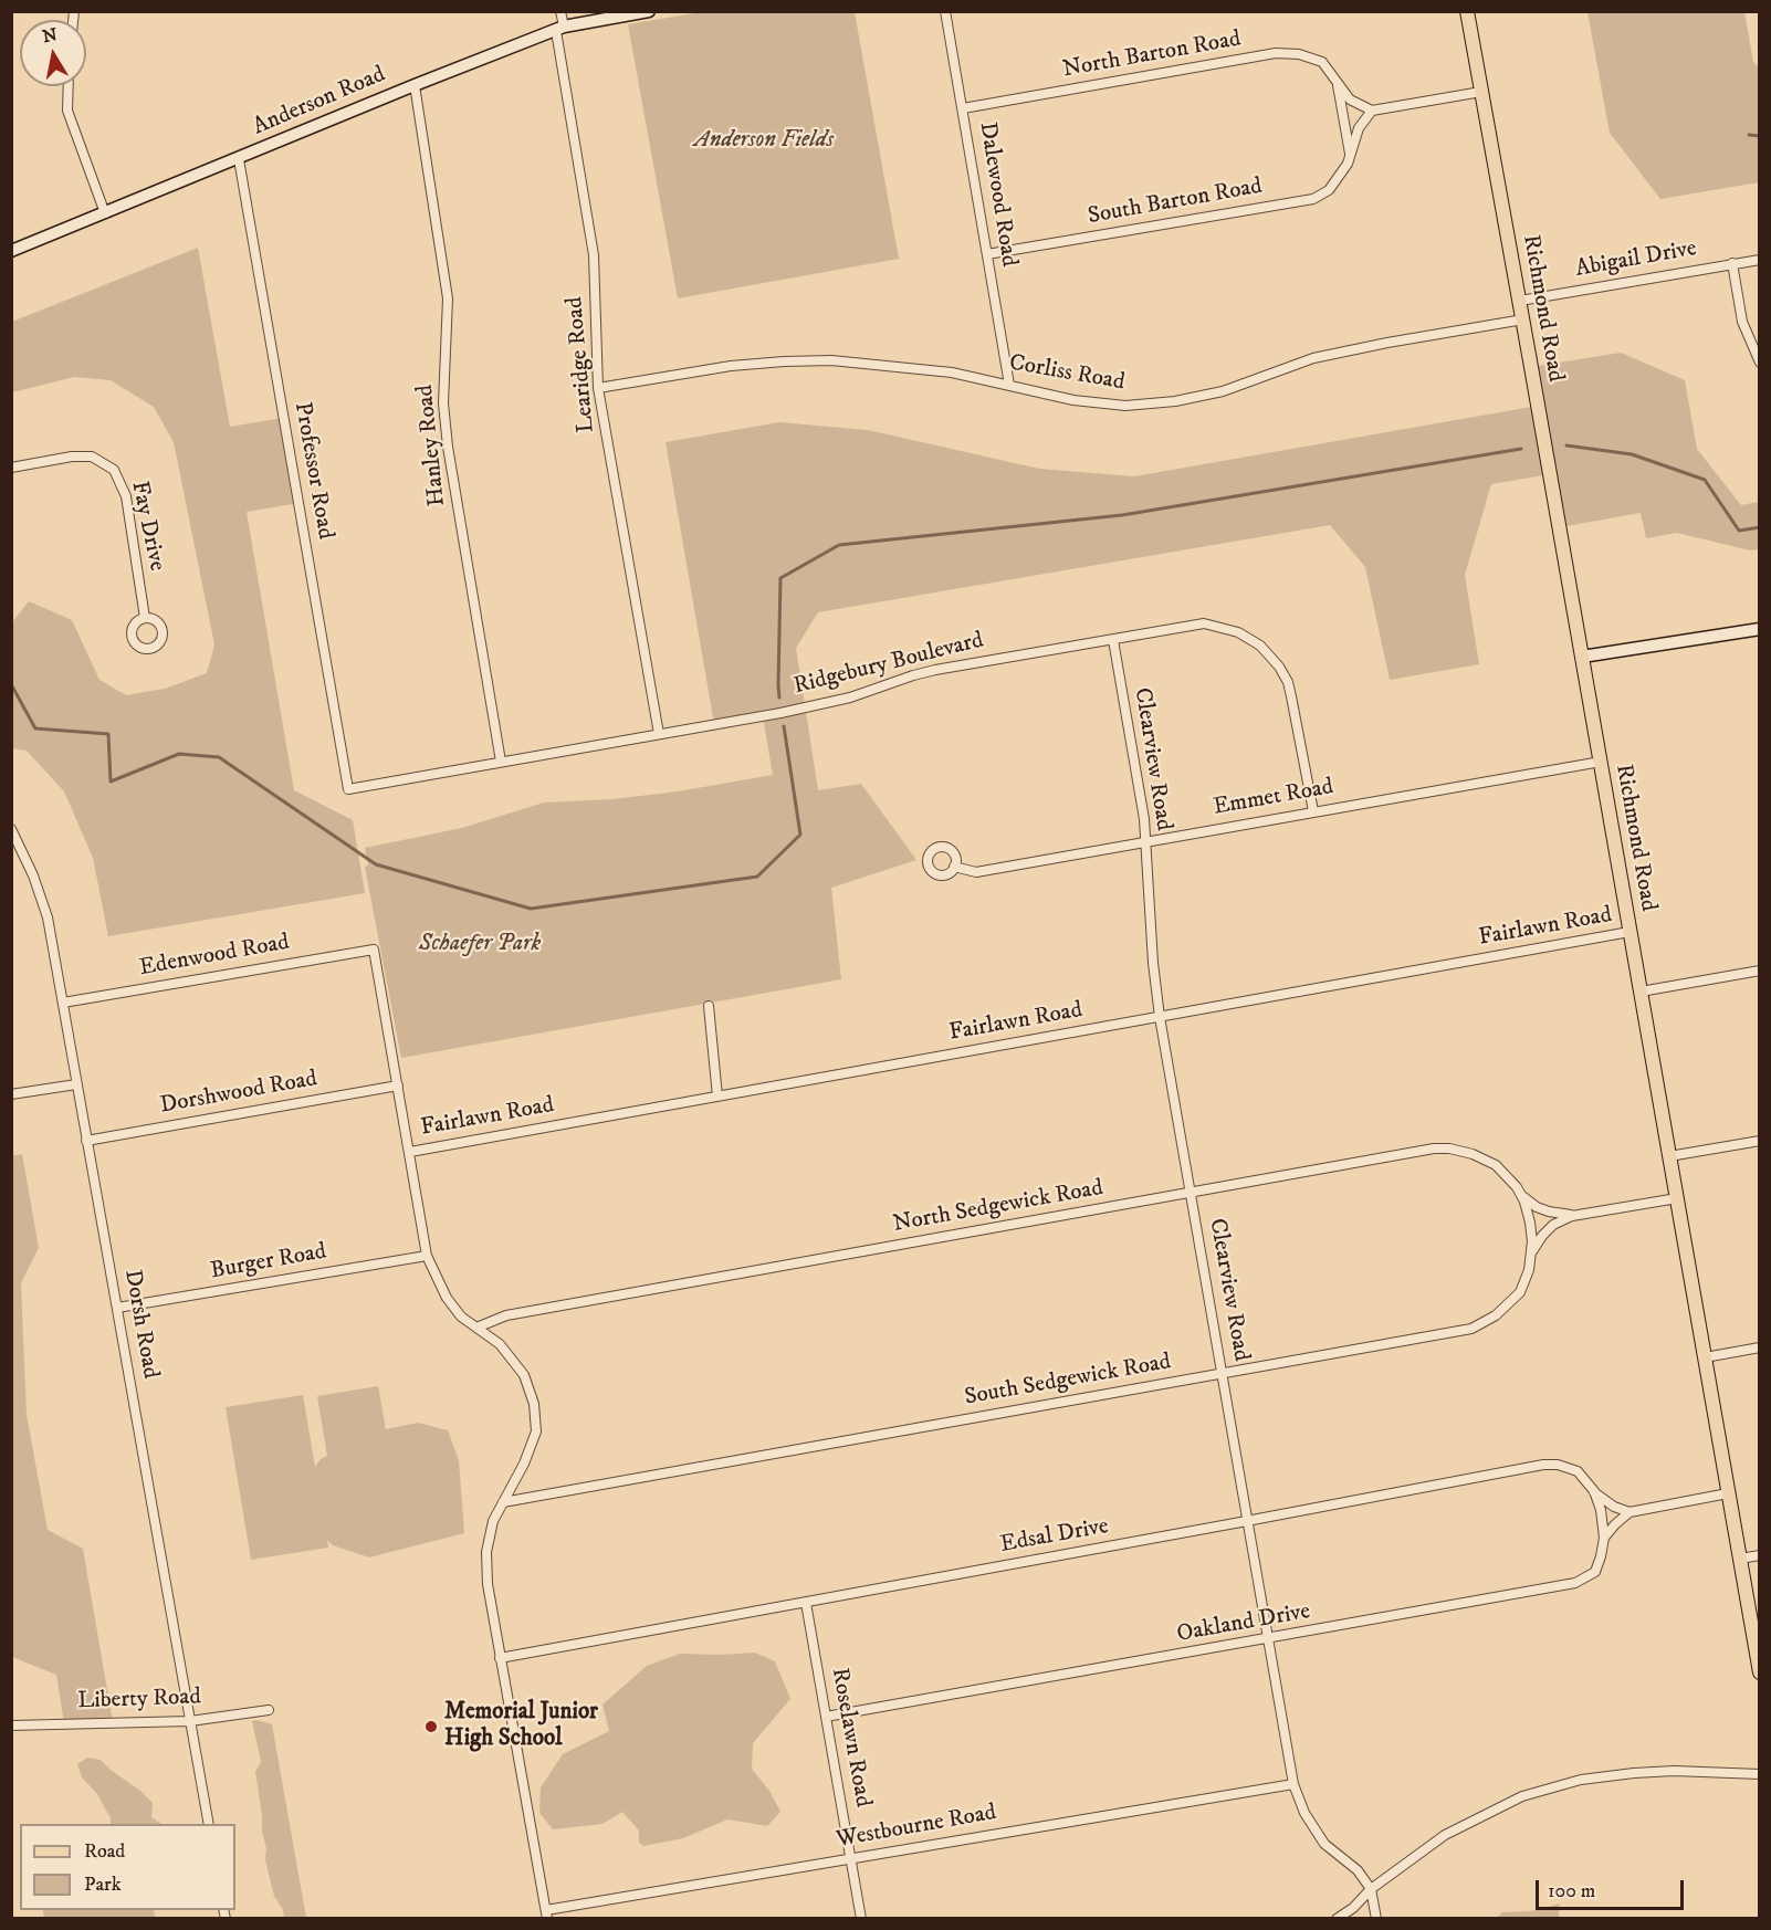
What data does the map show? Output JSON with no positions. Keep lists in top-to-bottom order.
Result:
{
  "streets": {
    "main road": ["Richmond Road"],
    "street": [
      "North Barton Road",
      "Anderson Road",
      "Dalewood Road",
      "South Barton Road",
      "Abigail Drive",
      "Learidge Road",
      "Corliss Road",
      "Hanley Road",
      "Professor Road",
      "Fay Drive",
      "Ridgebury Boulevard",
      "Clearview Road",
      "Emmet Road",
      "Fairlawn Road",
      "Edenwood Road",
      "Dorshwood Road",
      "North Sedgewick Road",
      "Burger Road",
      "Dorsh Road",
      "South Sedgewick Road",
      "Edsal Drive",
      "Oakland Drive",
      "Liberty Road",
      "Roselawn Road",
      "Westbourne Road"
    ]
  },
  "crossings": [
    ["North Barton Road", "Dalewood Road"],
    ["North Barton Road", "South Barton Road"],
    ["Anderson Road", "Learidge Road"],
    ["Anderson Road", "Hanley Road"],
    ["Anderson Road", "Professor Road"],
    ["Dalewood Road", "South Barton Road"],
    ["Dalewood Road", "Corliss Road"],
    ["Abigail Drive", "Richmond Road"],
    ["Richmond Road", "Corliss Road"],
    ["Richmond Road", "Emmet Road"],
    ["Richmond Road", "Fairlawn Road"],
    ["Learidge Road", "Corliss Road"],
    ["Learidge Road", "Ridgebury Boulevard"],
    ["Hanley Road", "Ridgebury Boulevard"],
    ["Professor Road", "Ridgebury Boulevard"],
    ["Ridgebury Boulevard", "Clearview Road"],
    ["Ridgebury Boulevard", "Emmet Road"],
    ["Clearview Road", "Emmet Road"],
    ["Clearview Road", "Fairlawn Road"],
    ["Clearview Road", "North Sedgewick Road"],
    ["Clearview Road", "South Sedgewick Road"],
    ["Clearview Road", "Edsal Drive"],
    ["Clearview Road", "Oakland Drive"],
    ["Clearview Road", "Westbourne Road"],
    ["Edenwood Road", "Dorshwood Road"],
    ["Edenwood Road", "Dorsh Road"],
    ["Dorshwood Road", "Dorsh Road"],
    ["North Sedgewick Road", "South Sedgewick Road"],
    ["Burger Road", "Dorsh Road"],
    ["Dorsh Road", "Liberty Road"],
    ["Edsal Drive", "Oakland Drive"],
    ["Edsal Drive", "Roselawn Road"],
    ["Oakland Drive", "Roselawn Road"],
    ["Roselawn Road", "Westbourne Road"]
  ],
  "parks": ["Anderson Fields", "Schaefer Park"],
  "places": ["Memorial Junior High School"],
  "legend": ["Road", "Park"],
  "scale_bar": "100 m",
  "north": "top"
}
